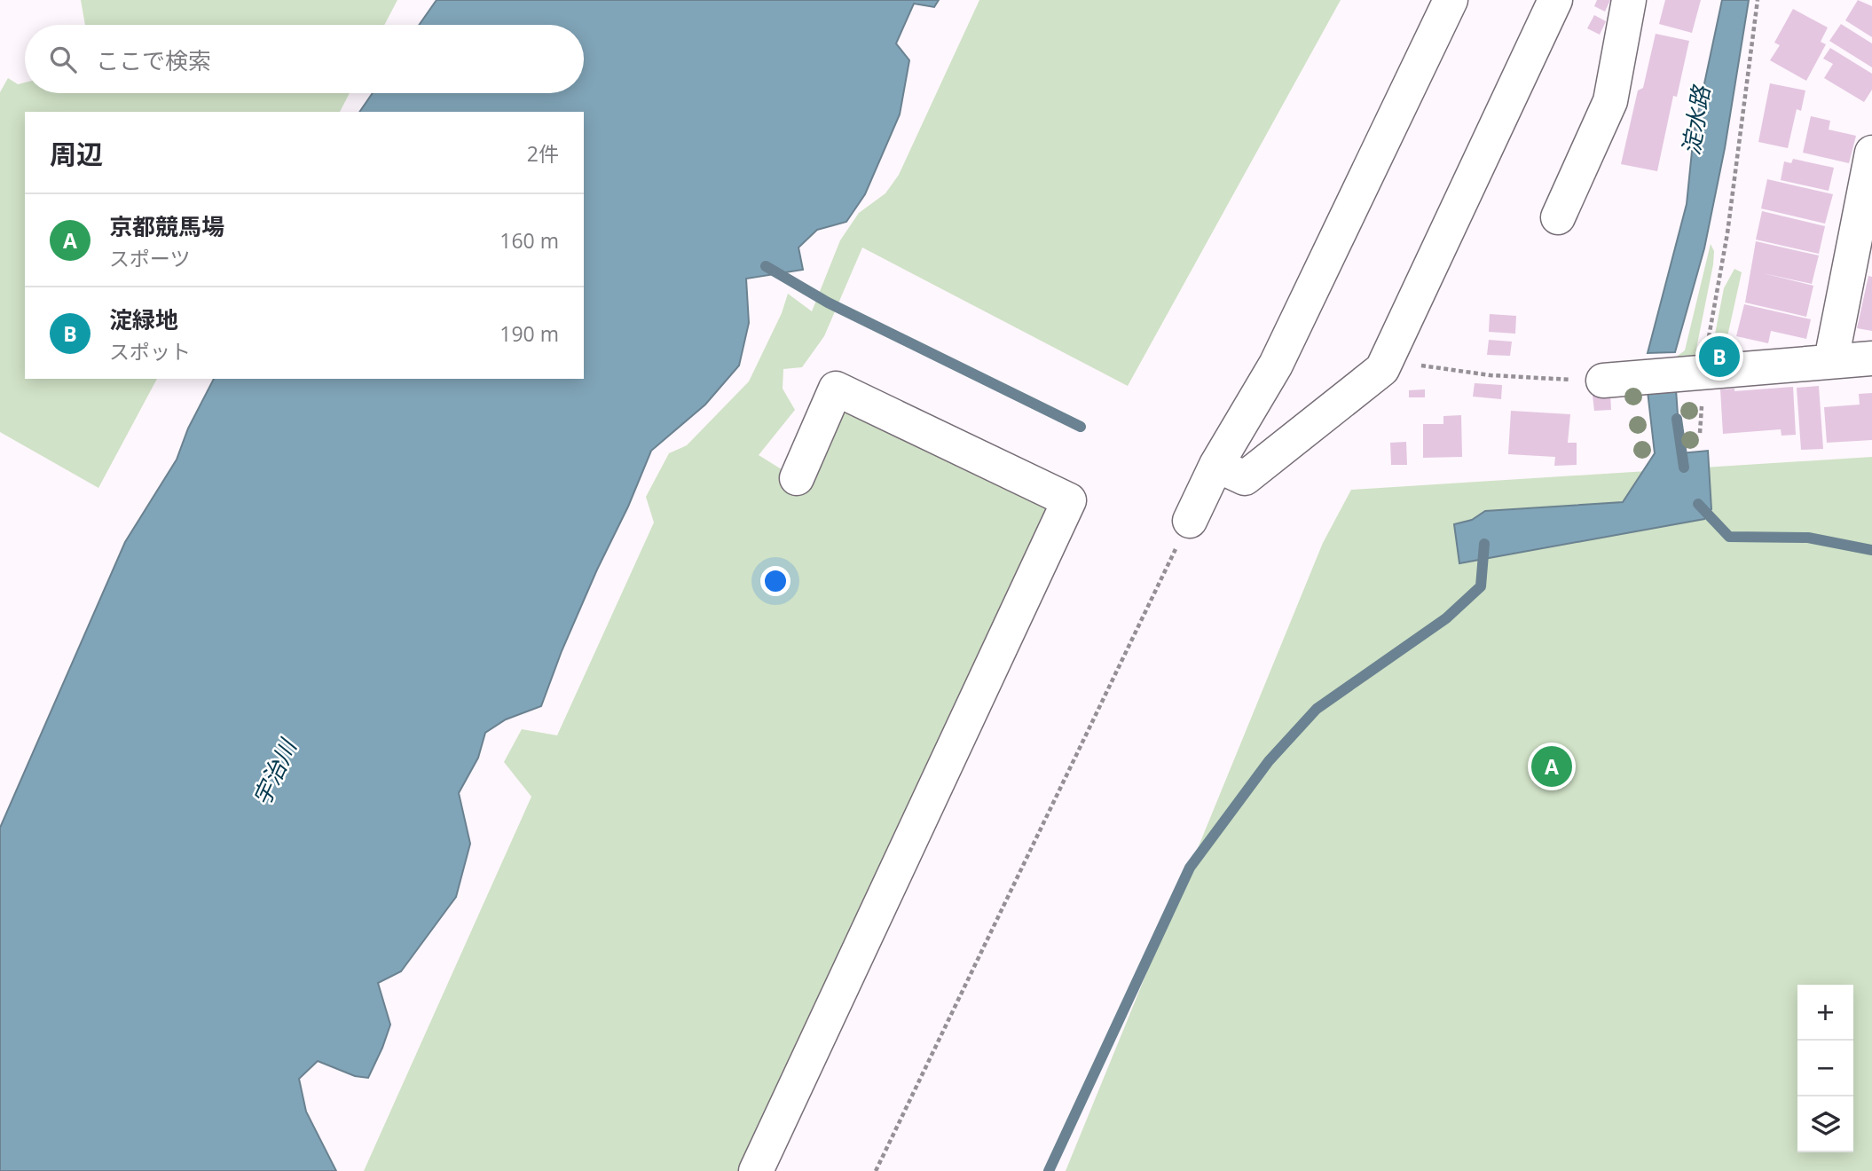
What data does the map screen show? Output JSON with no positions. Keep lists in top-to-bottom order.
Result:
{
  "water": ["淀水路", "宇治川"],
  "page": {
    "search": "ここで検索",
    "heading": ["周辺", "2件"],
    "list": [
      {
        "mark": "A",
        "name": "京都競馬場",
        "note": "スポーツ",
        "value": "160 m"
      },
      {
        "mark": "B",
        "name": "淀緑地",
        "note": "スポット",
        "value": "190 m"
      }
    ],
    "pins": ["B", "A"],
    "map_buttons": ["+", "−"]
  }
}
